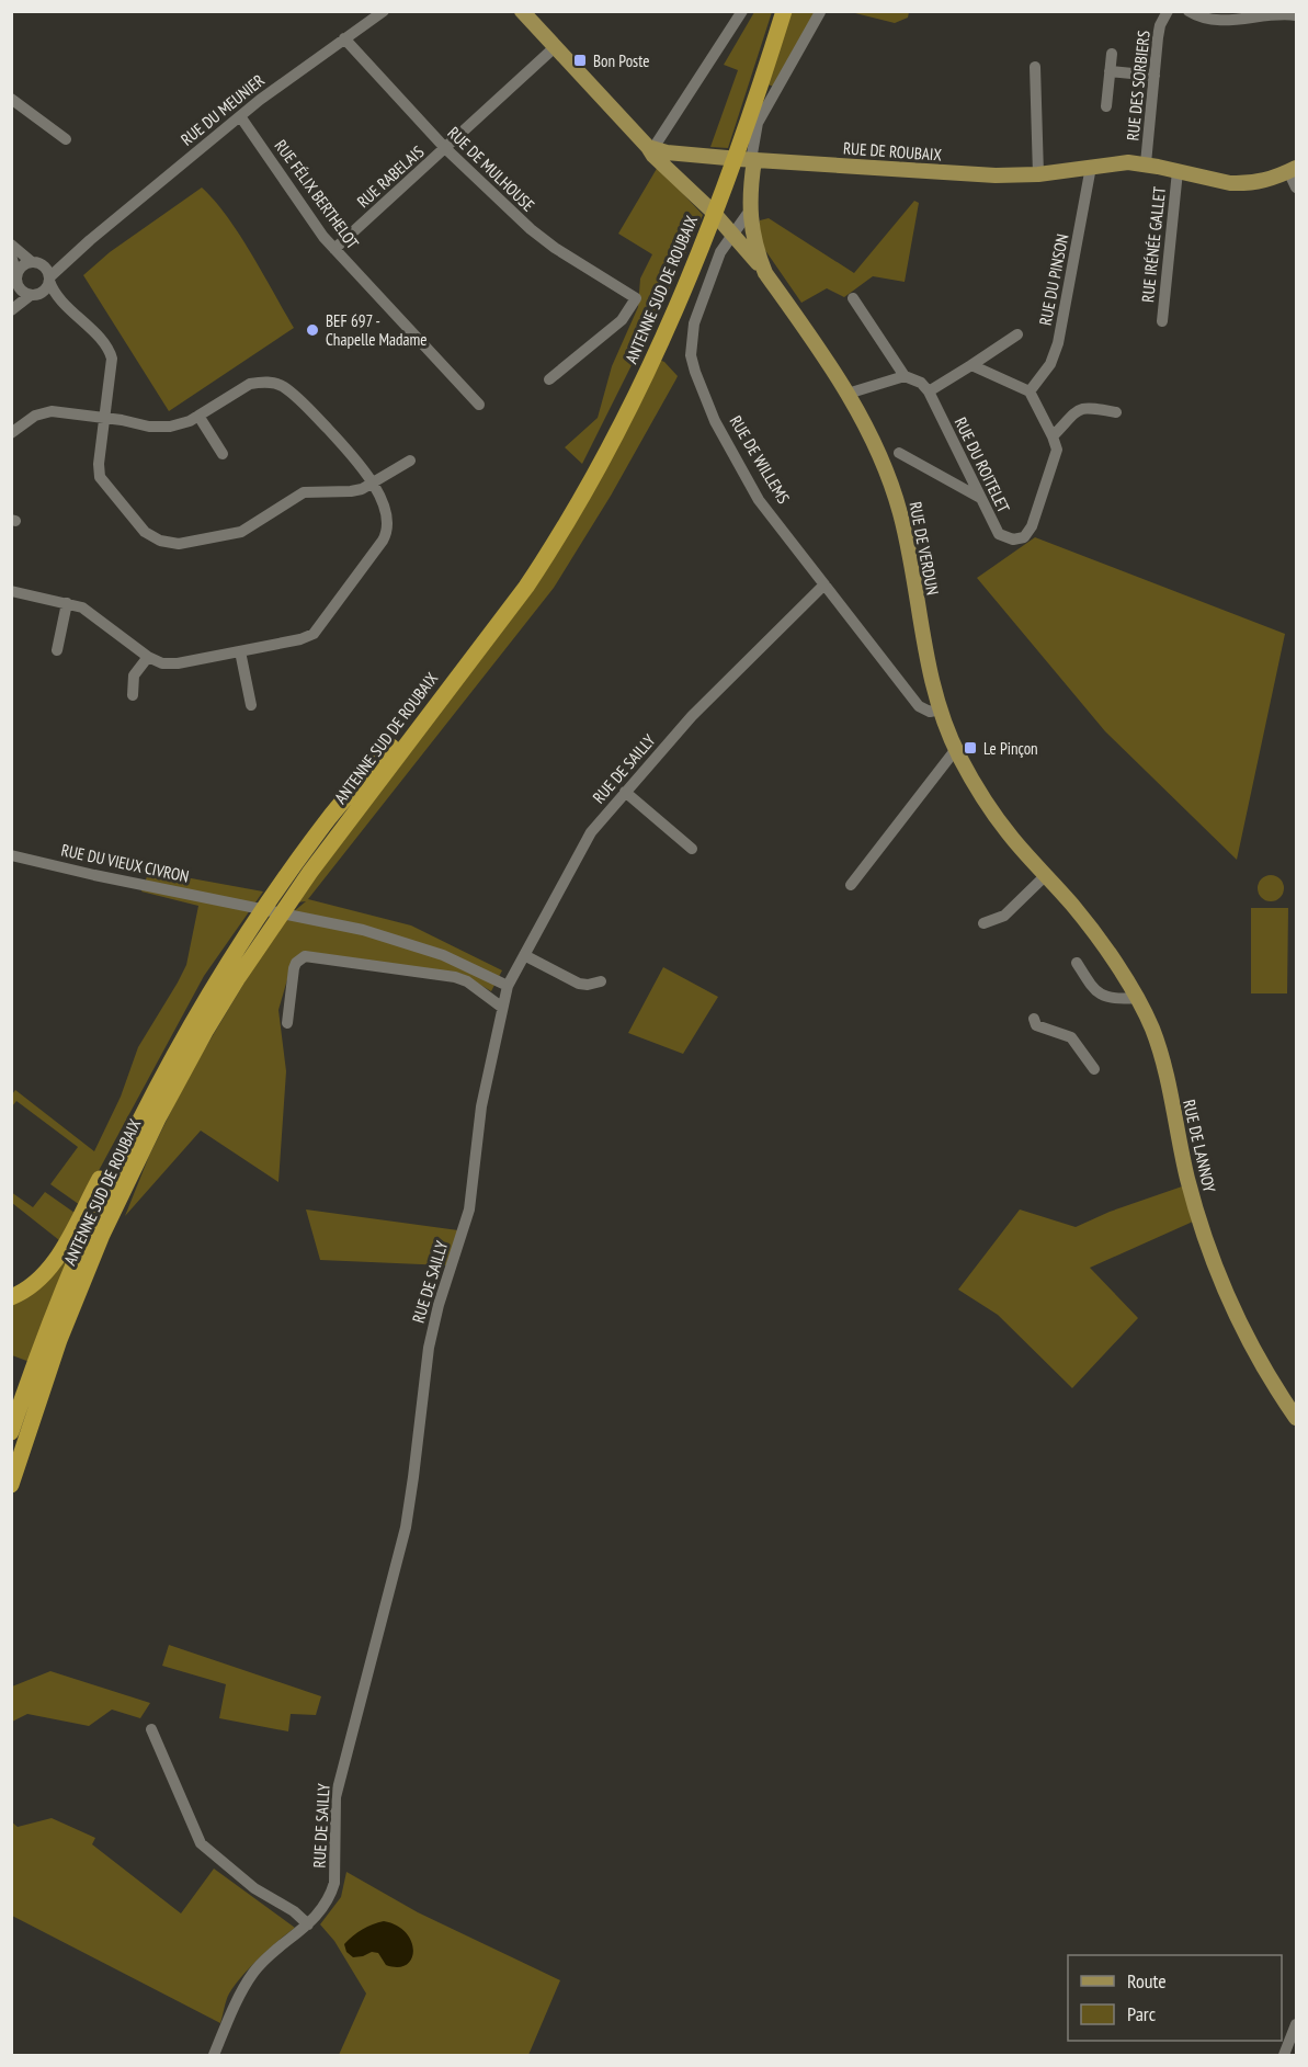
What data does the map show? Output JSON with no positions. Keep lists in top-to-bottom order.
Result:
{
  "streets": {
    "highway": ["ANTENNE SUD DE ROUBAIX"],
    "main road": ["RUE DE ROUBAIX", "RUE DE VERDUN", "RUE DE LANNOY"],
    "street": [
      "RUE DES SORBIERS",
      "RUE DU MEUNIER",
      "RUE DE MULHOUSE",
      "RUE RABELAIS",
      "RUE FÉLIX BERTHELOT",
      "RUE IRÉNÉE GALLET",
      "RUE DU PINSON",
      "RUE DE WILLEMS",
      "RUE DU ROITELET",
      "RUE DE SAILLY",
      "RUE DU VIEUX CIVRON"
    ]
  },
  "crossings": [
    ["RUE DES SORBIERS", "RUE DE ROUBAIX"],
    ["RUE DU MEUNIER", "RUE DE MULHOUSE"],
    ["RUE DU MEUNIER", "RUE FÉLIX BERTHELOT"],
    ["RUE DE ROUBAIX", "RUE IRÉNÉE GALLET"],
    ["RUE DE ROUBAIX", "RUE DU PINSON"],
    ["RUE DE ROUBAIX", "RUE DE WILLEMS"],
    ["RUE DE ROUBAIX", "RUE DE VERDUN"],
    ["RUE DE MULHOUSE", "RUE RABELAIS"],
    ["RUE RABELAIS", "RUE FÉLIX BERTHELOT"],
    ["RUE DU PINSON", "RUE DU ROITELET"],
    ["RUE DE WILLEMS", "RUE DE VERDUN"],
    ["RUE DE WILLEMS", "RUE DE SAILLY"],
    ["RUE DE VERDUN", "RUE DE LANNOY"],
    ["RUE DE SAILLY", "RUE DU VIEUX CIVRON"]
  ],
  "places": {
    "transit": ["Bon Poste", "Le Pinçon"],
    "other": ["BEF 697 - Chapelle Madame"]
  },
  "legend": ["Route", "Parc"]
}
